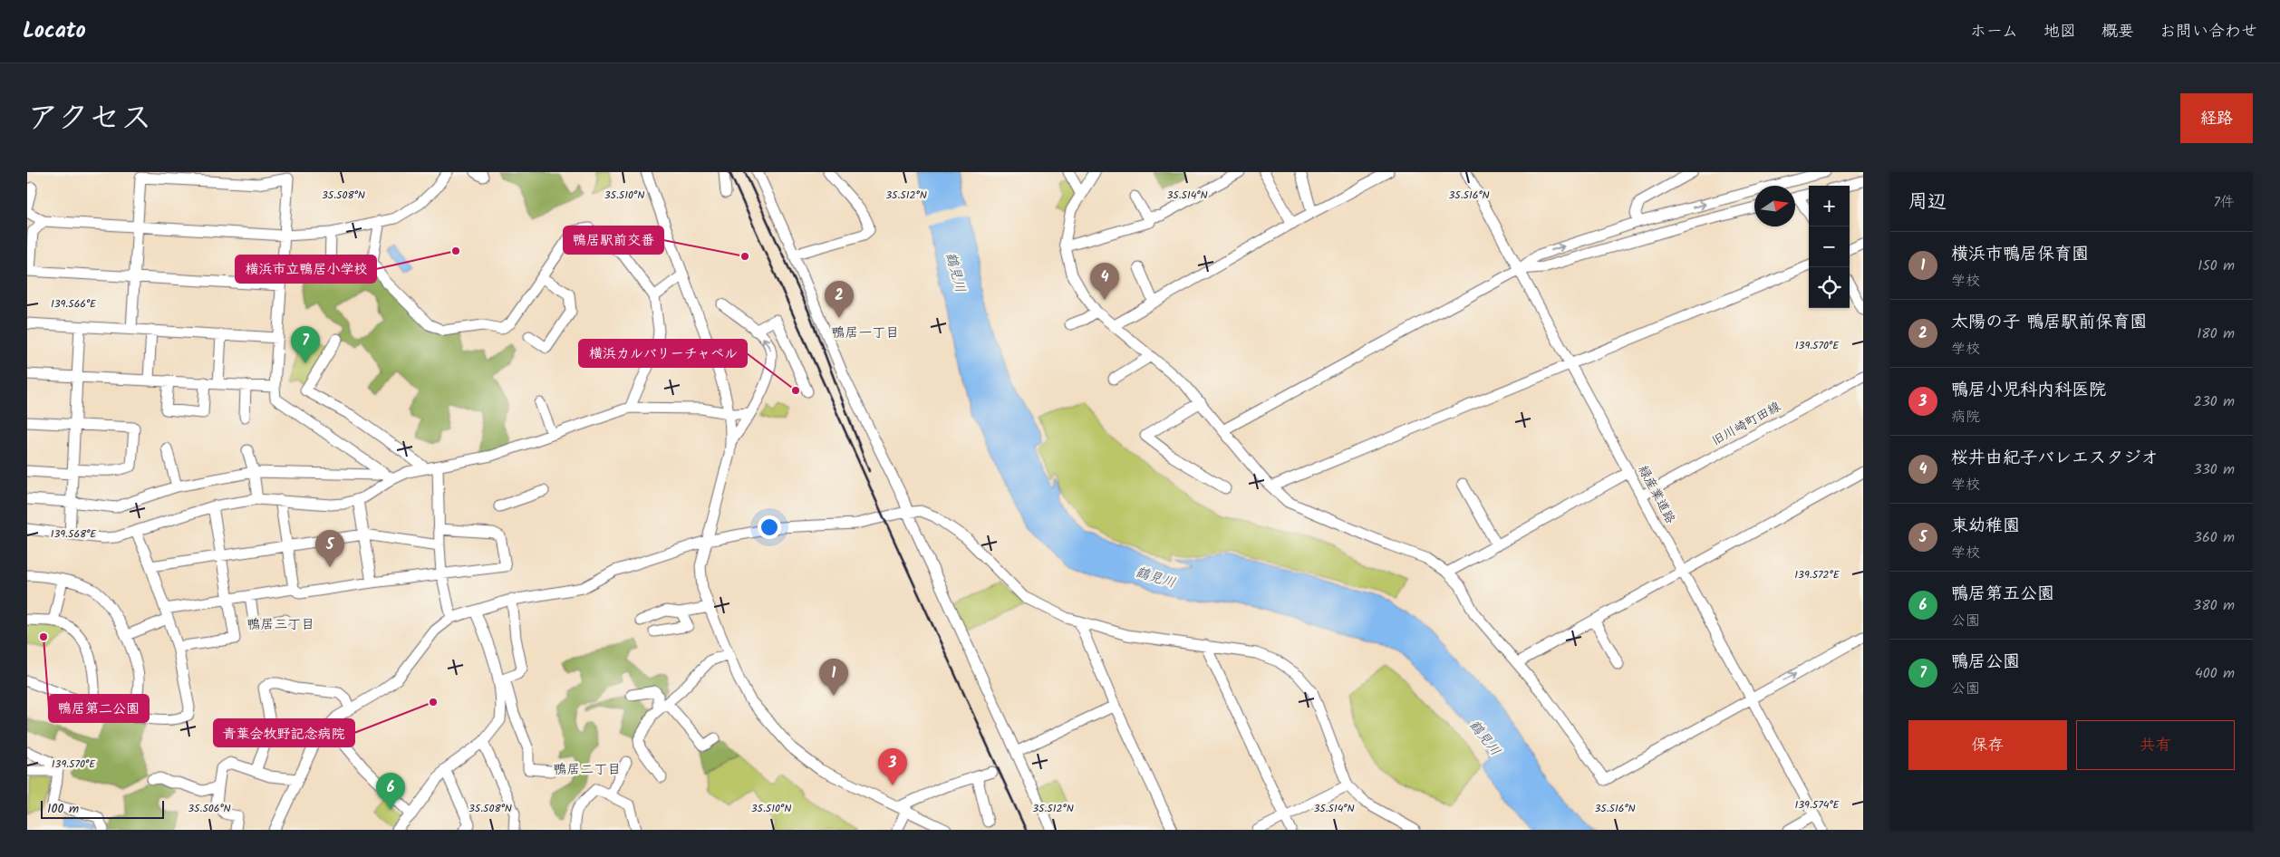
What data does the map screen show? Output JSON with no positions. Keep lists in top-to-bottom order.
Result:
{
  "streets": {
    "street": ["旧川崎町田線", "緑産業道路"]
  },
  "crossings": [
    ["旧川崎町田線", "緑産業道路"]
  ],
  "districts": ["鴨居一丁目", "鴨居三丁目", "鴨居二丁目"],
  "water": ["鶴見川"],
  "places": [
    "横浜市立鴨居小学校",
    "鴨居駅前交番",
    "横浜カルバリーチャペル",
    "鴨居第二公園",
    "青葉会牧野記念病院"
  ],
  "scale_bar": "100 m",
  "north": "right",
  "page": {
    "header": "Locato",
    "nav": [
      "ホーム",
      "地図",
      "概要",
      "お問い合わせ"
    ],
    "title": "アクセス",
    "buttons": [
      "経路",
      ["保存", "共有"]
    ],
    "heading": ["周辺", "7件"],
    "map_buttons": ["+", "−"],
    "list": [
      {
        "mark": "1",
        "name": "横浜市鴨居保育園",
        "note": "学校",
        "value": "150 m"
      },
      {
        "mark": "2",
        "name": "太陽の子 鴨居駅前保育園",
        "note": "学校",
        "value": "180 m"
      },
      {
        "mark": "3",
        "name": "鴨居小児科内科医院",
        "note": "病院",
        "value": "230 m"
      },
      {
        "mark": "4",
        "name": "桜井由紀子バレエスタジオ",
        "note": "学校",
        "value": "330 m"
      },
      {
        "mark": "5",
        "name": "東幼稚園",
        "note": "学校",
        "value": "360 m"
      },
      {
        "mark": "6",
        "name": "鴨居第五公園",
        "note": "公園",
        "value": "380 m"
      },
      {
        "mark": "7",
        "name": "鴨居公園",
        "note": "公園",
        "value": "400 m"
      }
    ],
    "pins": [
      "4",
      "2",
      "7",
      "5",
      "1",
      "3",
      "6"
    ],
    "scale": "100 m"
  },
  "coordinates": [
    "35.508°N",
    "35.510°N",
    "35.512°N",
    "35.516°N",
    "35.514°N",
    "139.566°E",
    "139.570°E",
    "139.568°E",
    "139.572°E",
    "139.574°E",
    "35.506°N"
  ]
}
